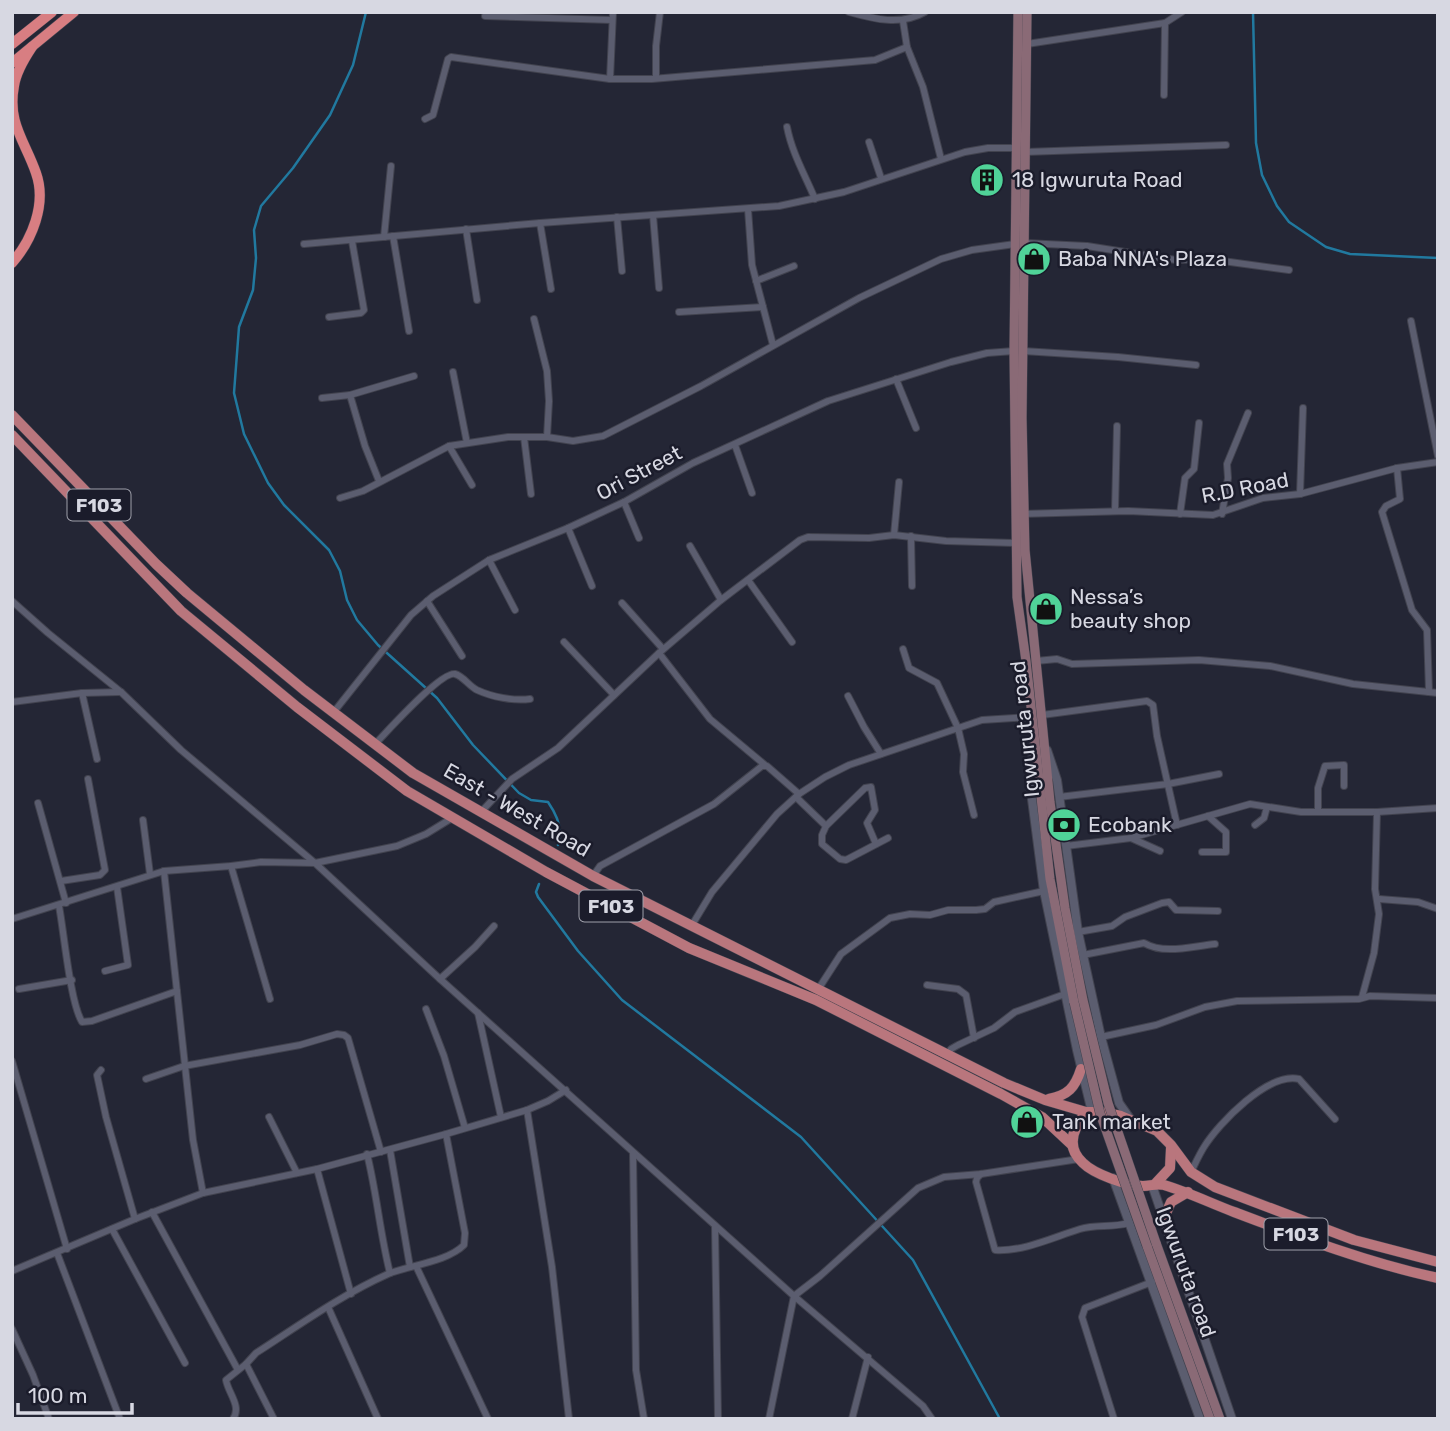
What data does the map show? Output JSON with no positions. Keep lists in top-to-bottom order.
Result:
{
  "streets": {
    "main road": ["F103", "Igwuruta road", "East - West Road"],
    "street": ["Ori Street", "R.D Road"]
  },
  "crossings": [
    ["Ori Street", "Igwuruta road"],
    ["Ori Street", "East - West Road"],
    ["R.D Road", "Igwuruta road"],
    ["F103", "East - West Road"]
  ],
  "places": {
    "building": ["18 Igwuruta Road"],
    "shop": ["Baba NNA's Plaza", "Nessa’s beauty shop", "Tank market"],
    "bank": ["Ecobank"]
  },
  "scale_bar": "100 m"
}
